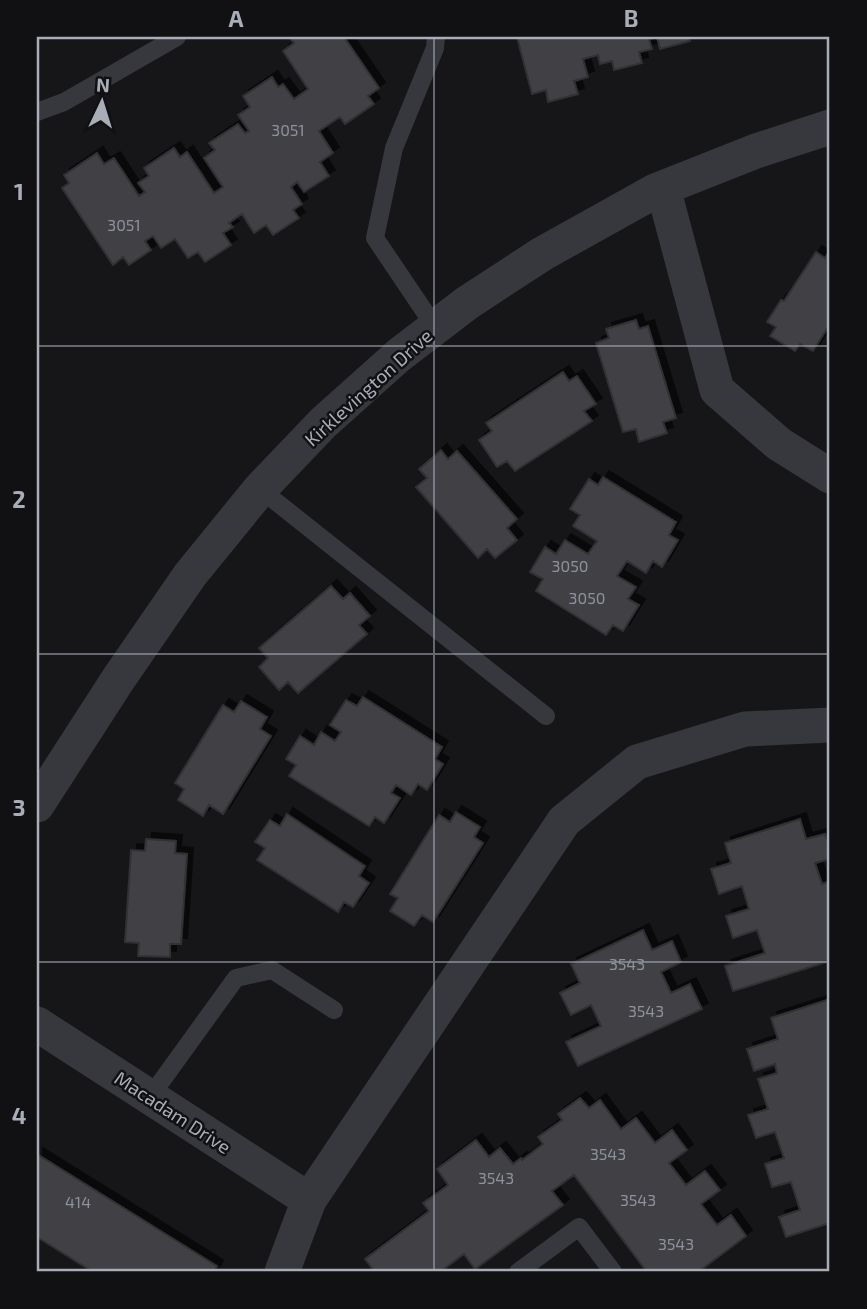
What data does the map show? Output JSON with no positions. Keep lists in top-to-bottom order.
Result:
{
  "streets": {
    "street": ["Kirklevington Drive", "Macadam Drive"]
  },
  "house_numbers": [
    "3051",
    "3051",
    "3050",
    "3050",
    "3543",
    "3543",
    "3543",
    "3543",
    "3543",
    "414",
    "3543"
  ],
  "north": "top",
  "grid": {
    "columns": ["A", "B"],
    "rows": [
      "1",
      "2",
      "3",
      "4"
    ]
  }
}
